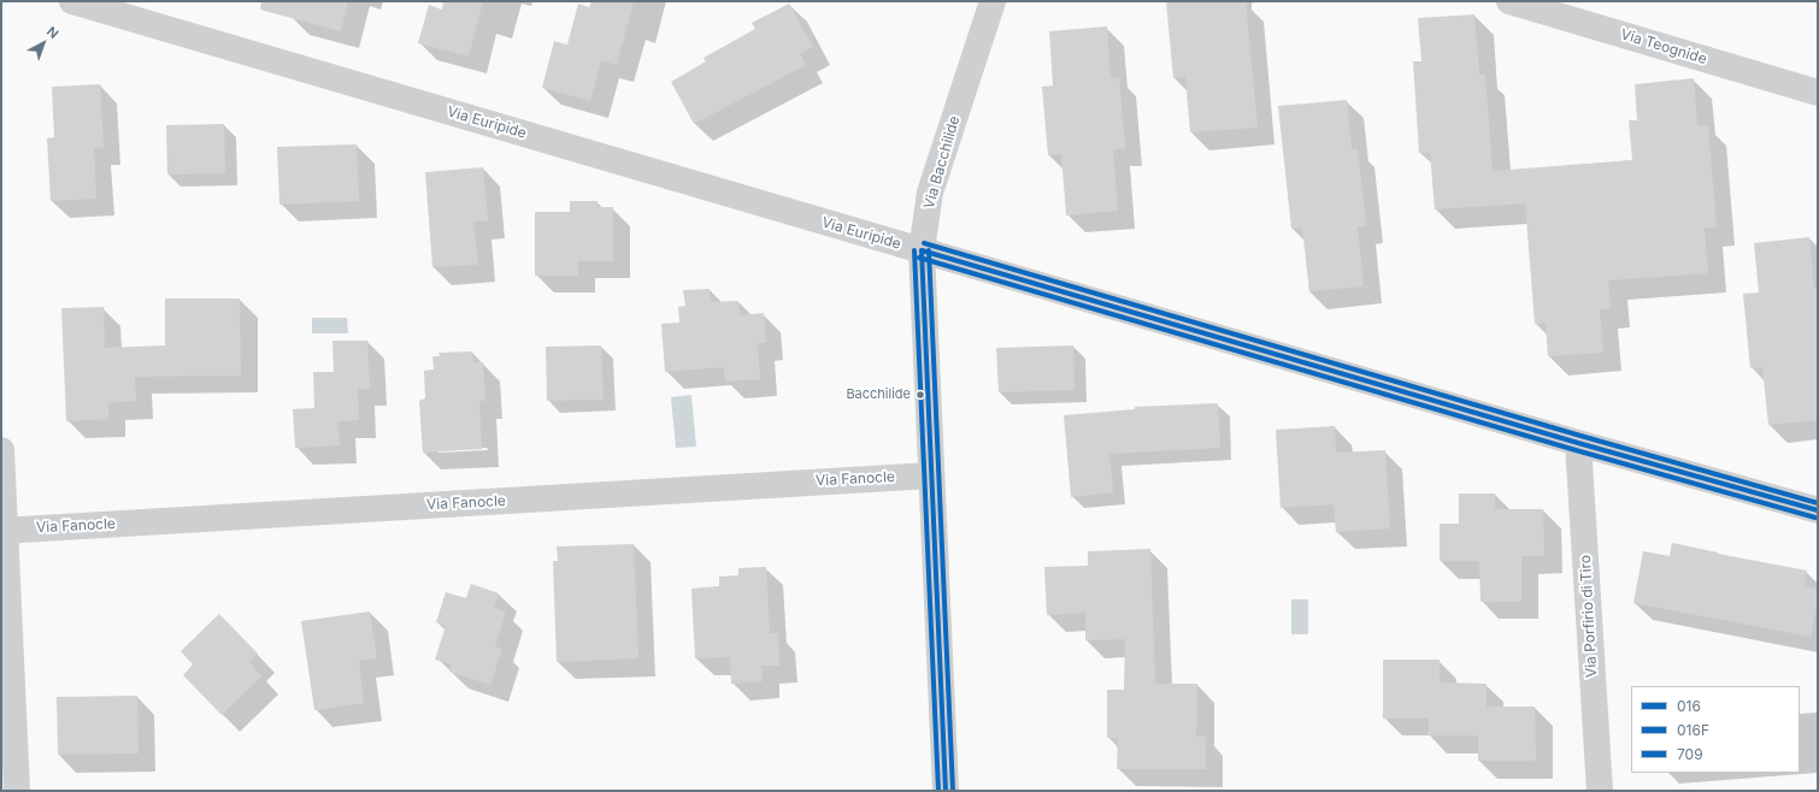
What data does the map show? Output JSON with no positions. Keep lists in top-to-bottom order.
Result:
{
  "streets": {
    "street": [
      "Via Teognide",
      "Via Euripide",
      "Via Bacchilide",
      "Via Fanocle",
      "Via Porfirio di Tiro"
    ]
  },
  "crossings": [
    ["Via Euripide", "Via Bacchilide"],
    ["Via Euripide", "Via Porfirio di Tiro"],
    ["Via Bacchilide", "Via Fanocle"]
  ],
  "places": ["Bacchilide"],
  "lines": ["transit line 709", "transit line 016", "transit line 016F"],
  "legend": ["016", "016F", "709"],
  "north": "top right"
}
